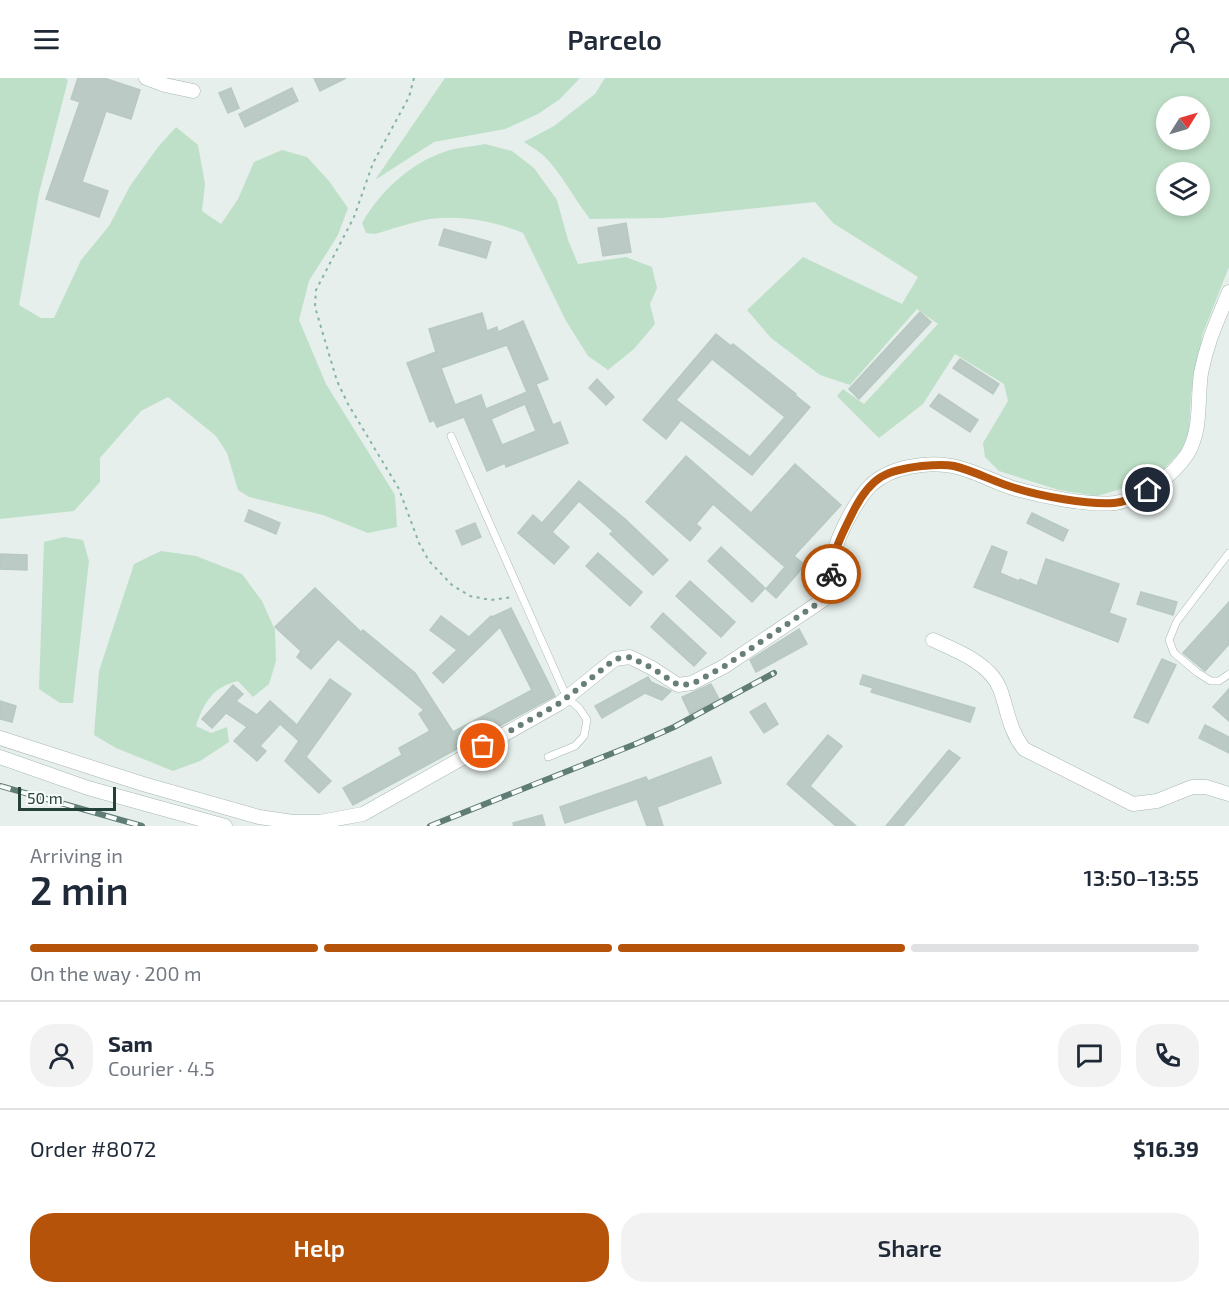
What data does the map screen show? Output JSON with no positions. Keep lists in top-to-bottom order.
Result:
{
  "scale_bar": "50 m",
  "north": "top right",
  "page": {
    "header": "Parcelo",
    "scale": "50 m",
    "heading": ["2 min", "Arriving in", "13:50–13:55"],
    "panel": [
      "Sam",
      "Courier · 4.5",
      "Order #8072",
      "$16.39"
    ],
    "bar": "On the way · 200 m",
    "buttons": ["Help", "Share"]
  }
}
